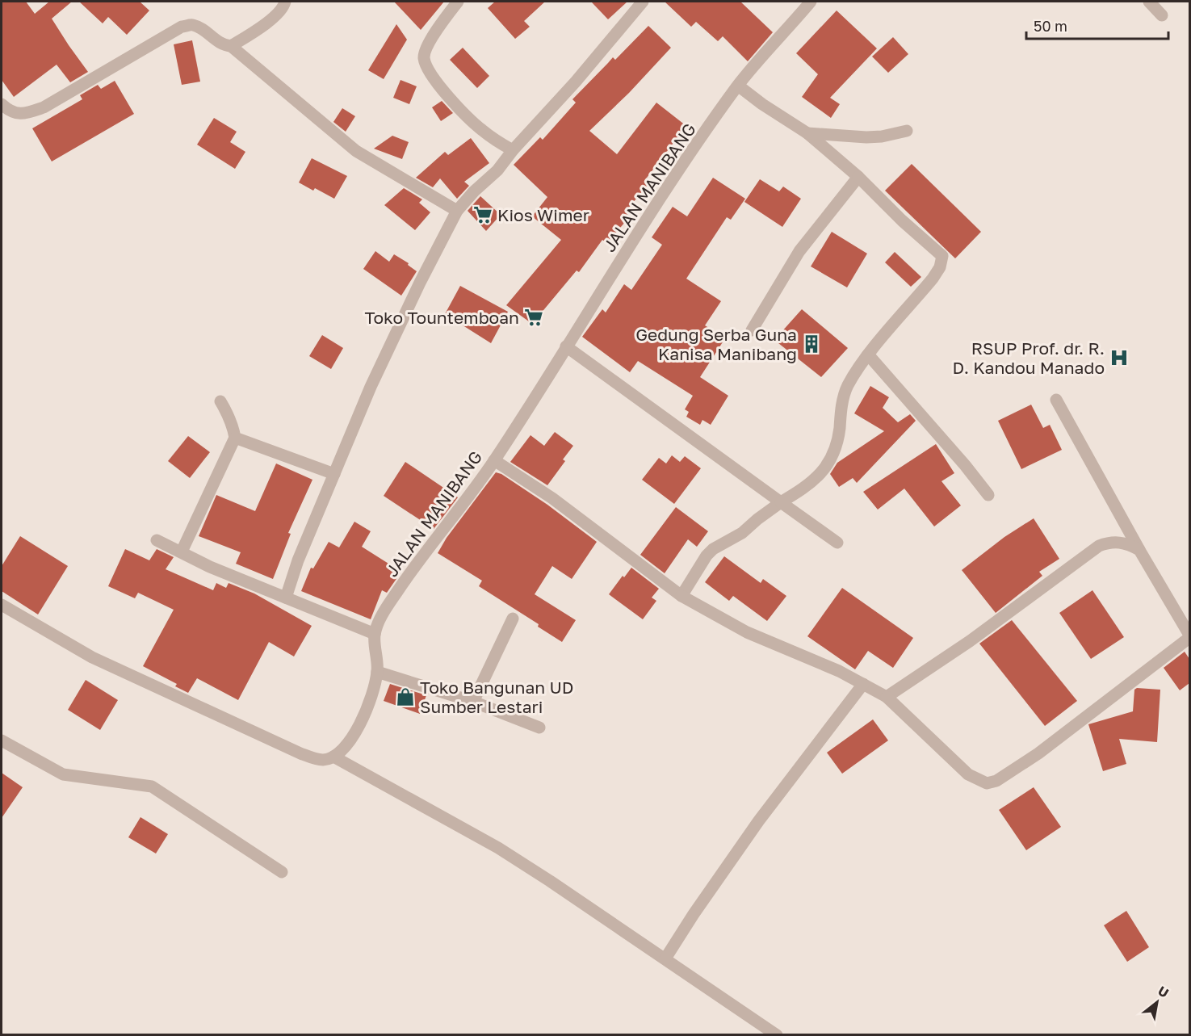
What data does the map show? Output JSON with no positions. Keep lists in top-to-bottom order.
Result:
{
  "streets": {
    "street": ["JALAN MANIBANG"]
  },
  "places": {
    "supermarket": ["Kios Wimer", "Toko Tountemboan"],
    "building": ["Gedung Serba Guna Kanisa Manibang"],
    "hospital": ["RSUP Prof. dr. R. D. Kandou Manado"],
    "shop": ["Toko Bangunan UD Sumber Lestari"]
  },
  "scale_bar": "50 m",
  "north": "top right"
}
